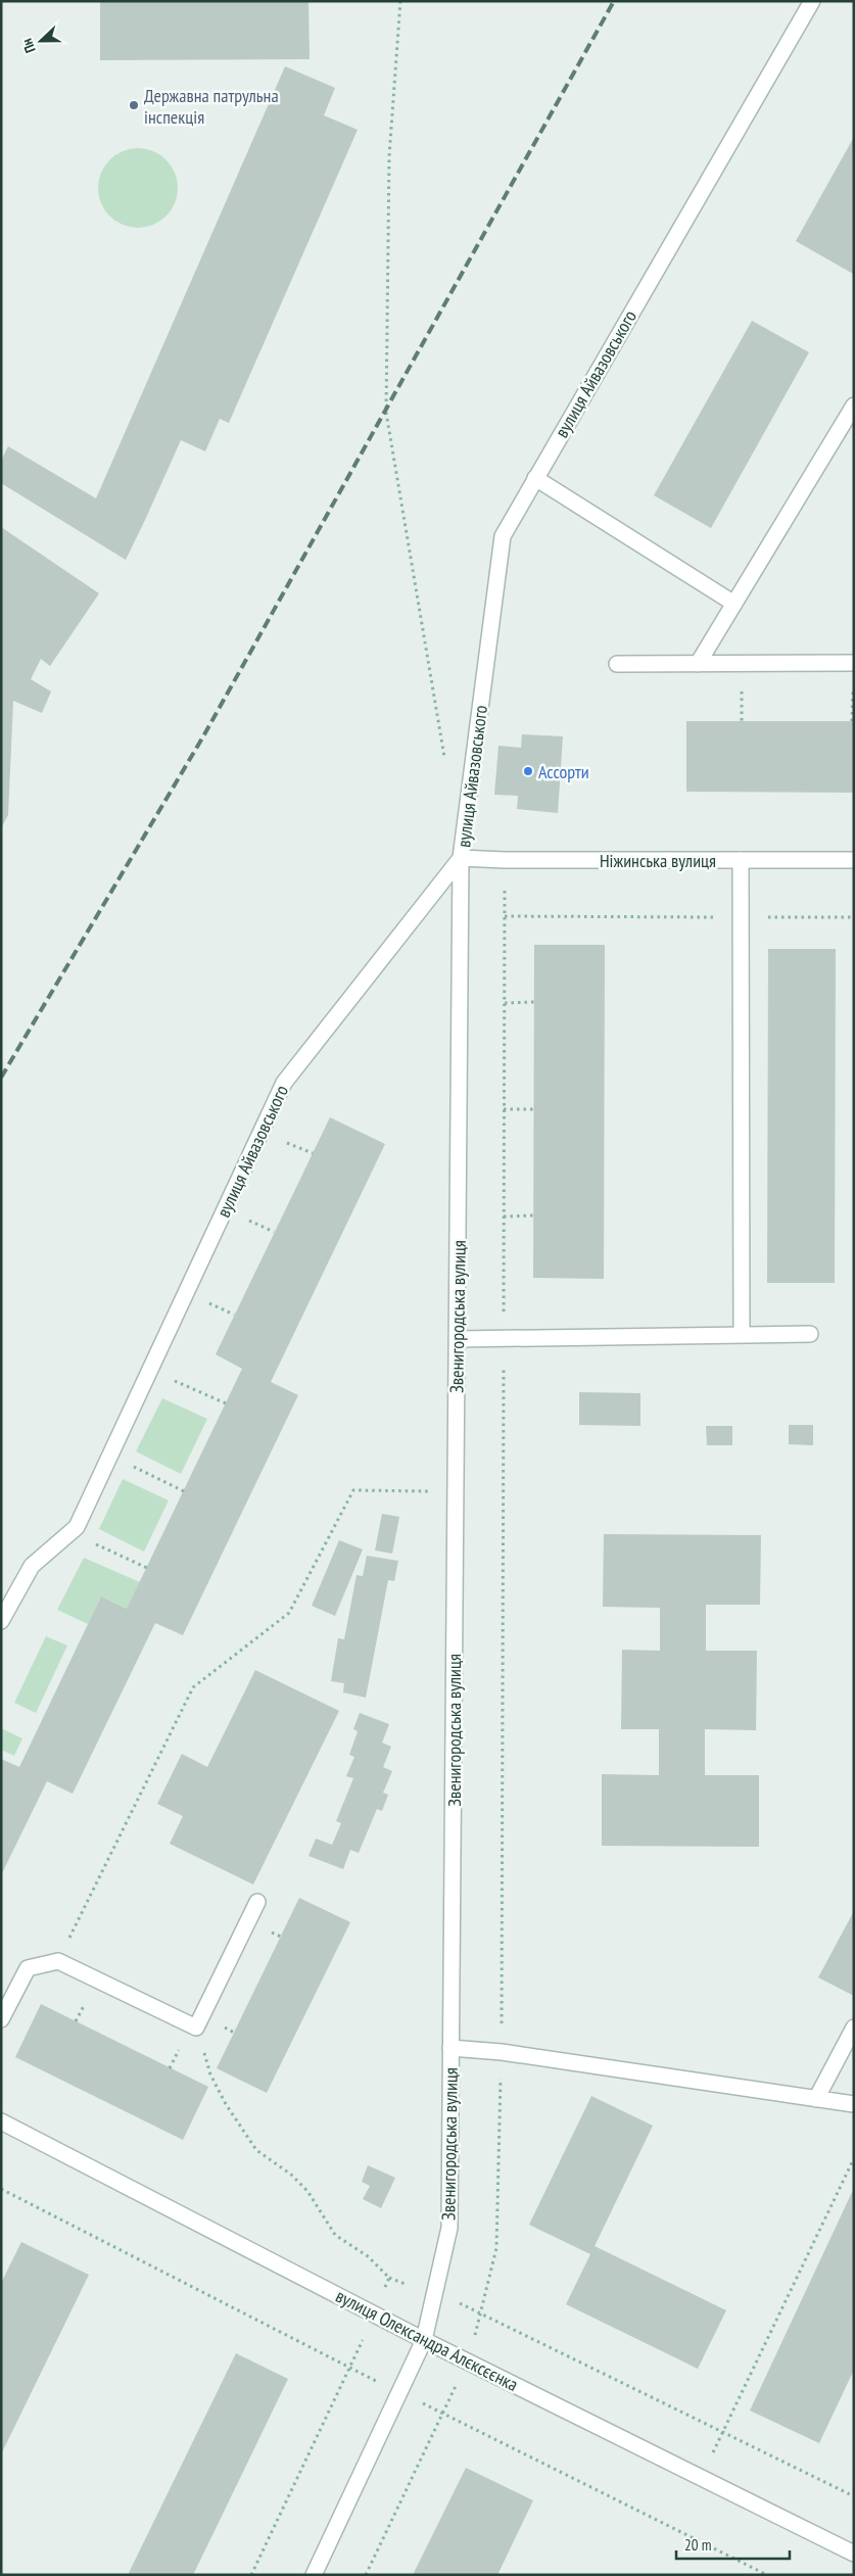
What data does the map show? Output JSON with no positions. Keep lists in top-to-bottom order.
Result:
{
  "streets": {
    "street": [
      "вулиця Айвазовського",
      "Ніжинська вулиця",
      "Звенигородська вулиця",
      "вулиця Олександра Алєксєєнка"
    ]
  },
  "crossings": [
    ["вулиця Айвазовського", "Ніжинська вулиця"],
    ["вулиця Айвазовського", "Звенигородська вулиця"],
    ["Ніжинська вулиця", "Звенигородська вулиця"],
    ["Звенигородська вулиця", "вулиця Олександра Алєксєєнка"]
  ],
  "places": ["Державна патрульна інспекція", "Ассорти"],
  "scale_bar": "20 m",
  "north": "left"
}
